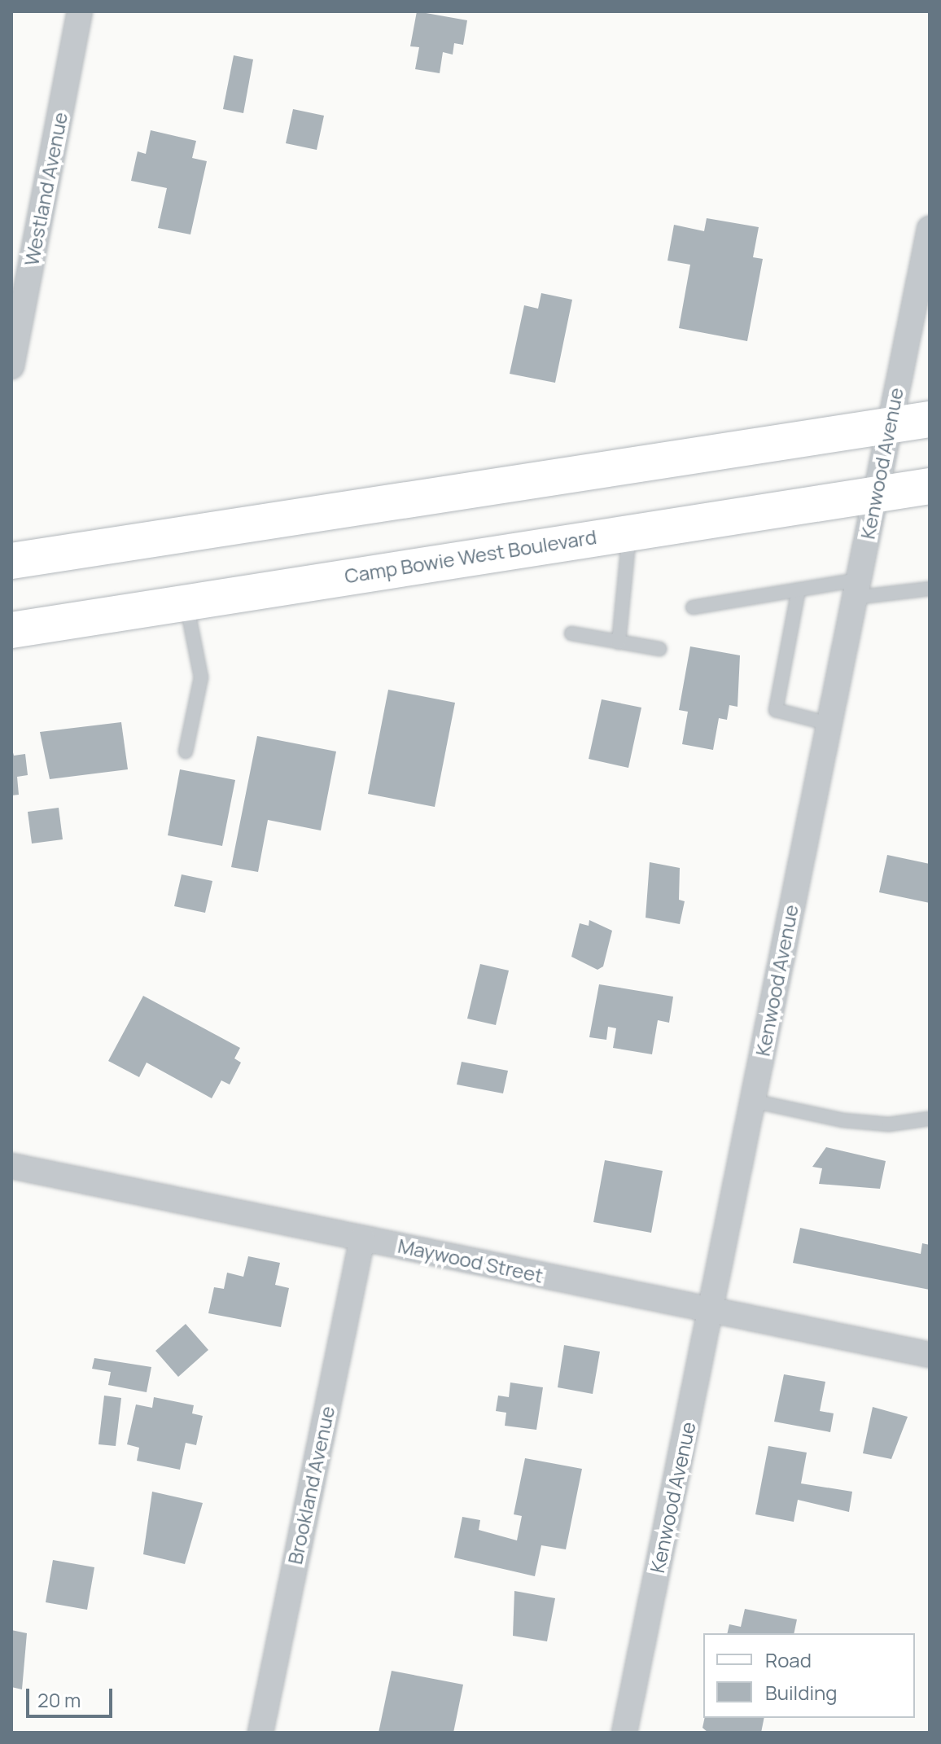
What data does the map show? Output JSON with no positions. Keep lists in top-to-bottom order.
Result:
{
  "streets": {
    "main road": ["Camp Bowie West Boulevard"],
    "street": [
      "Westland Avenue",
      "Kenwood Avenue",
      "Maywood Street",
      "Brookland Avenue"
    ]
  },
  "crossings": [
    ["Kenwood Avenue", "Camp Bowie West Boulevard"],
    ["Kenwood Avenue", "Maywood Street"],
    ["Maywood Street", "Brookland Avenue"]
  ],
  "legend": ["Road", "Building"],
  "scale_bar": "20 m"
}
